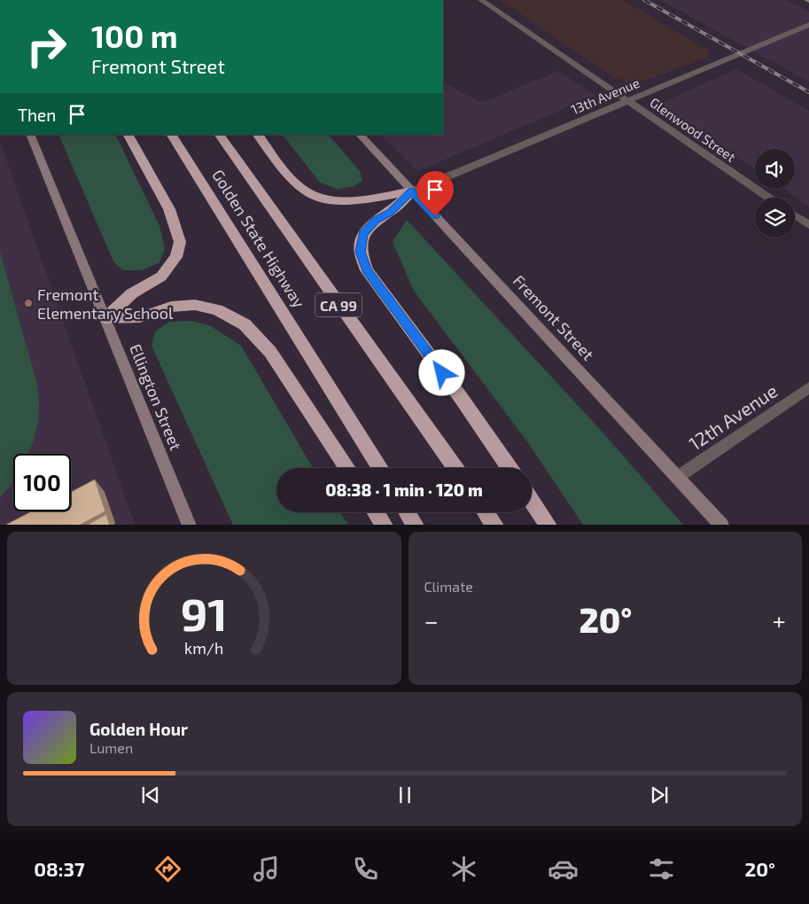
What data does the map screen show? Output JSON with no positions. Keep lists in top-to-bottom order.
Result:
{
  "streets": {
    "highway": ["Golden State Highway", "CA 99"],
    "street": [
      "13th Avenue",
      "Glenwood Street",
      "Fremont Street",
      "Ellington Street",
      "12th Avenue"
    ]
  },
  "crossings": [
    ["13th Avenue", "Glenwood Street"],
    ["13th Avenue", "Fremont Street"],
    ["Fremont Street", "12th Avenue"]
  ],
  "places": ["Fremont Elementary School"],
  "page": {
    "turn": ["100 m", "Fremont Street"],
    "then": "Then",
    "limit": "100",
    "trip": "08:38 · 1 min · 120 m",
    "tile": "Climate",
    "heat": ["−", "20°", "+"],
    "song": ["Golden Hour", "Lumen"],
    "tabs": ["08:37", "20°"],
    "gauge": ["91", "km/h"]
  }
}
